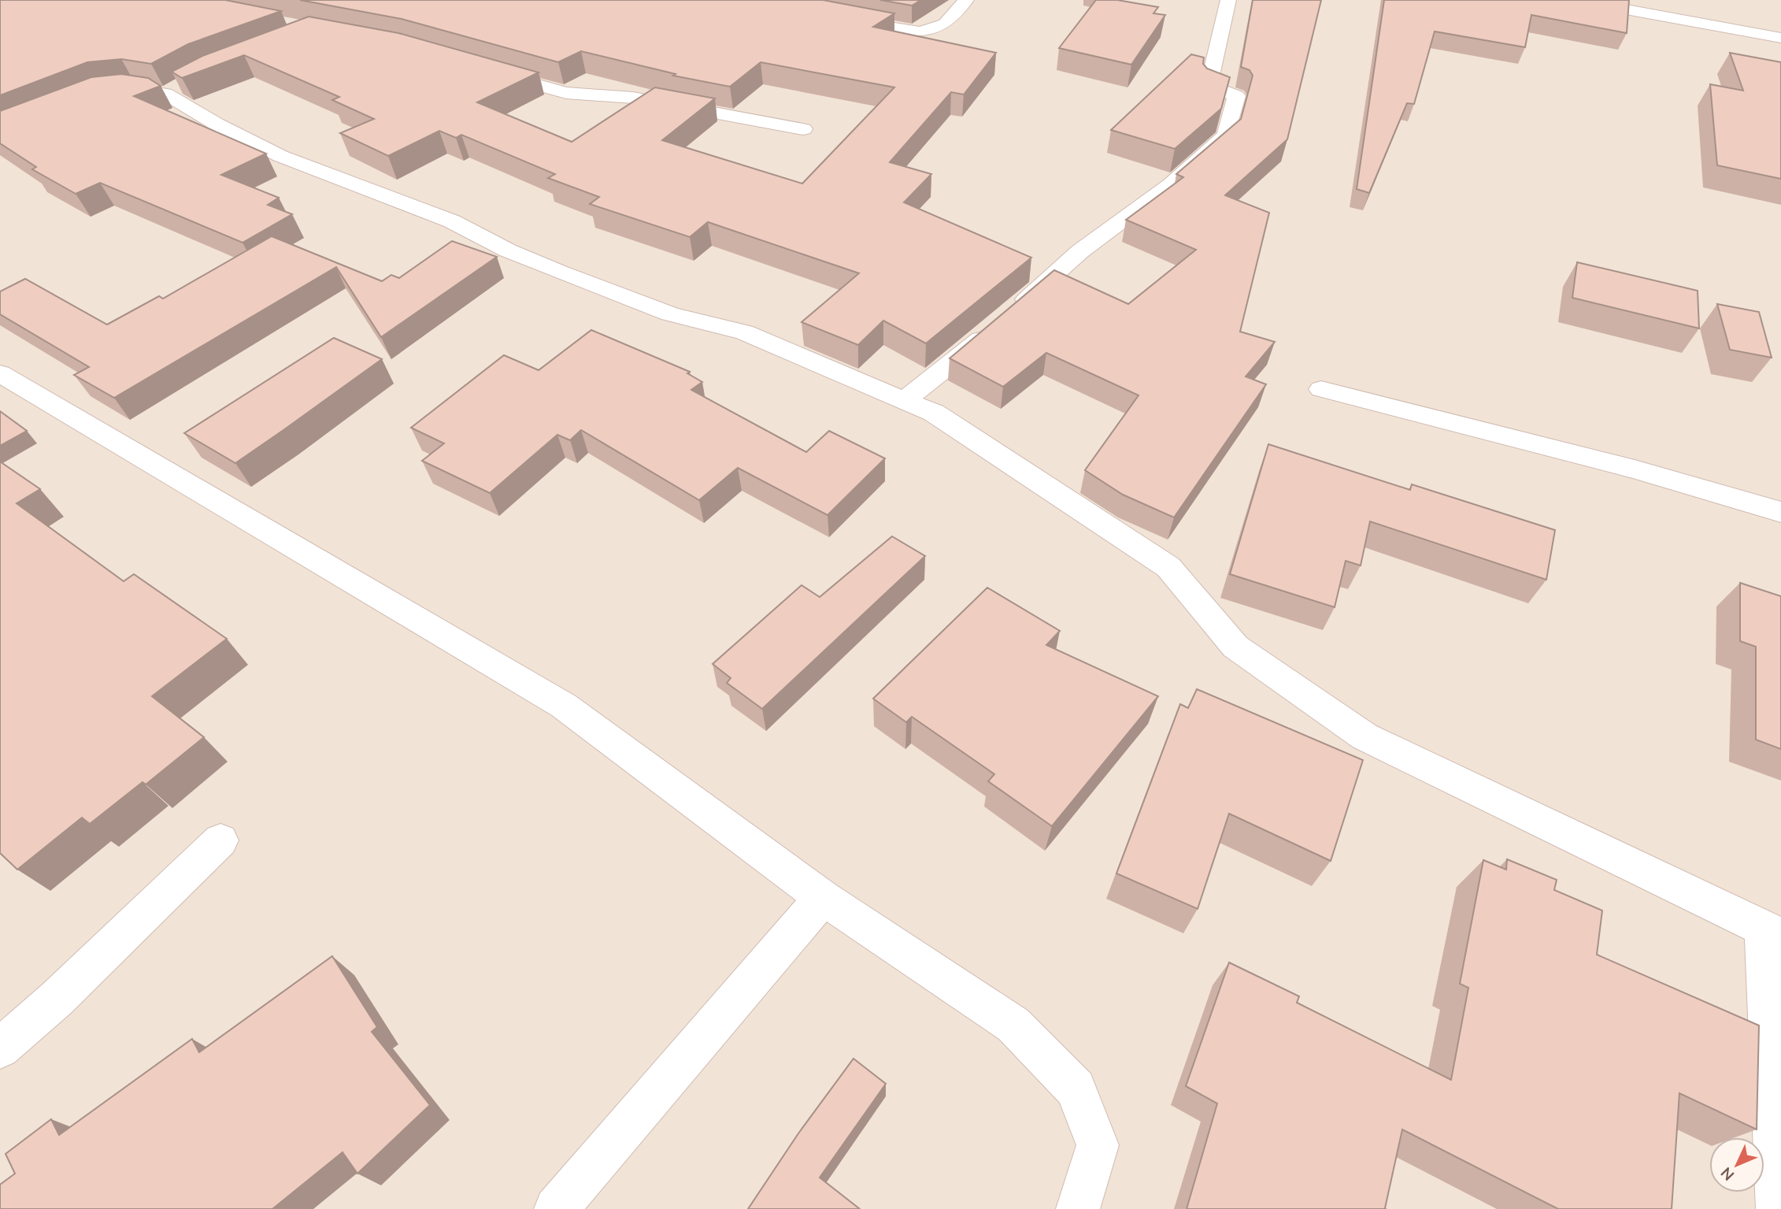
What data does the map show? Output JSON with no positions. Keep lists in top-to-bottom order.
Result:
{
  "north": "bottom left"
}
